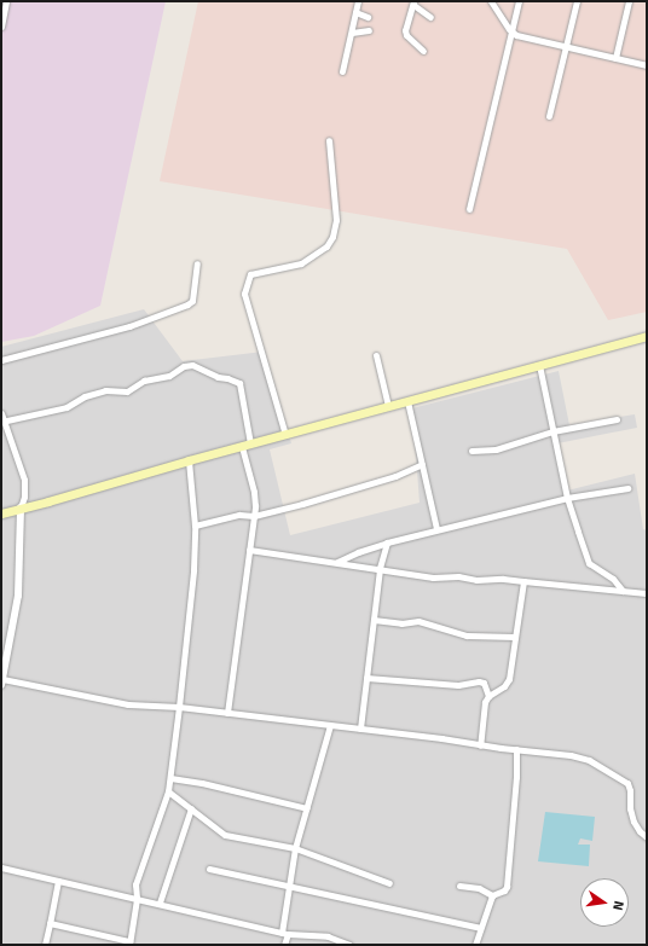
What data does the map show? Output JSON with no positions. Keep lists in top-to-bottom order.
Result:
{
  "north": "right"
}
